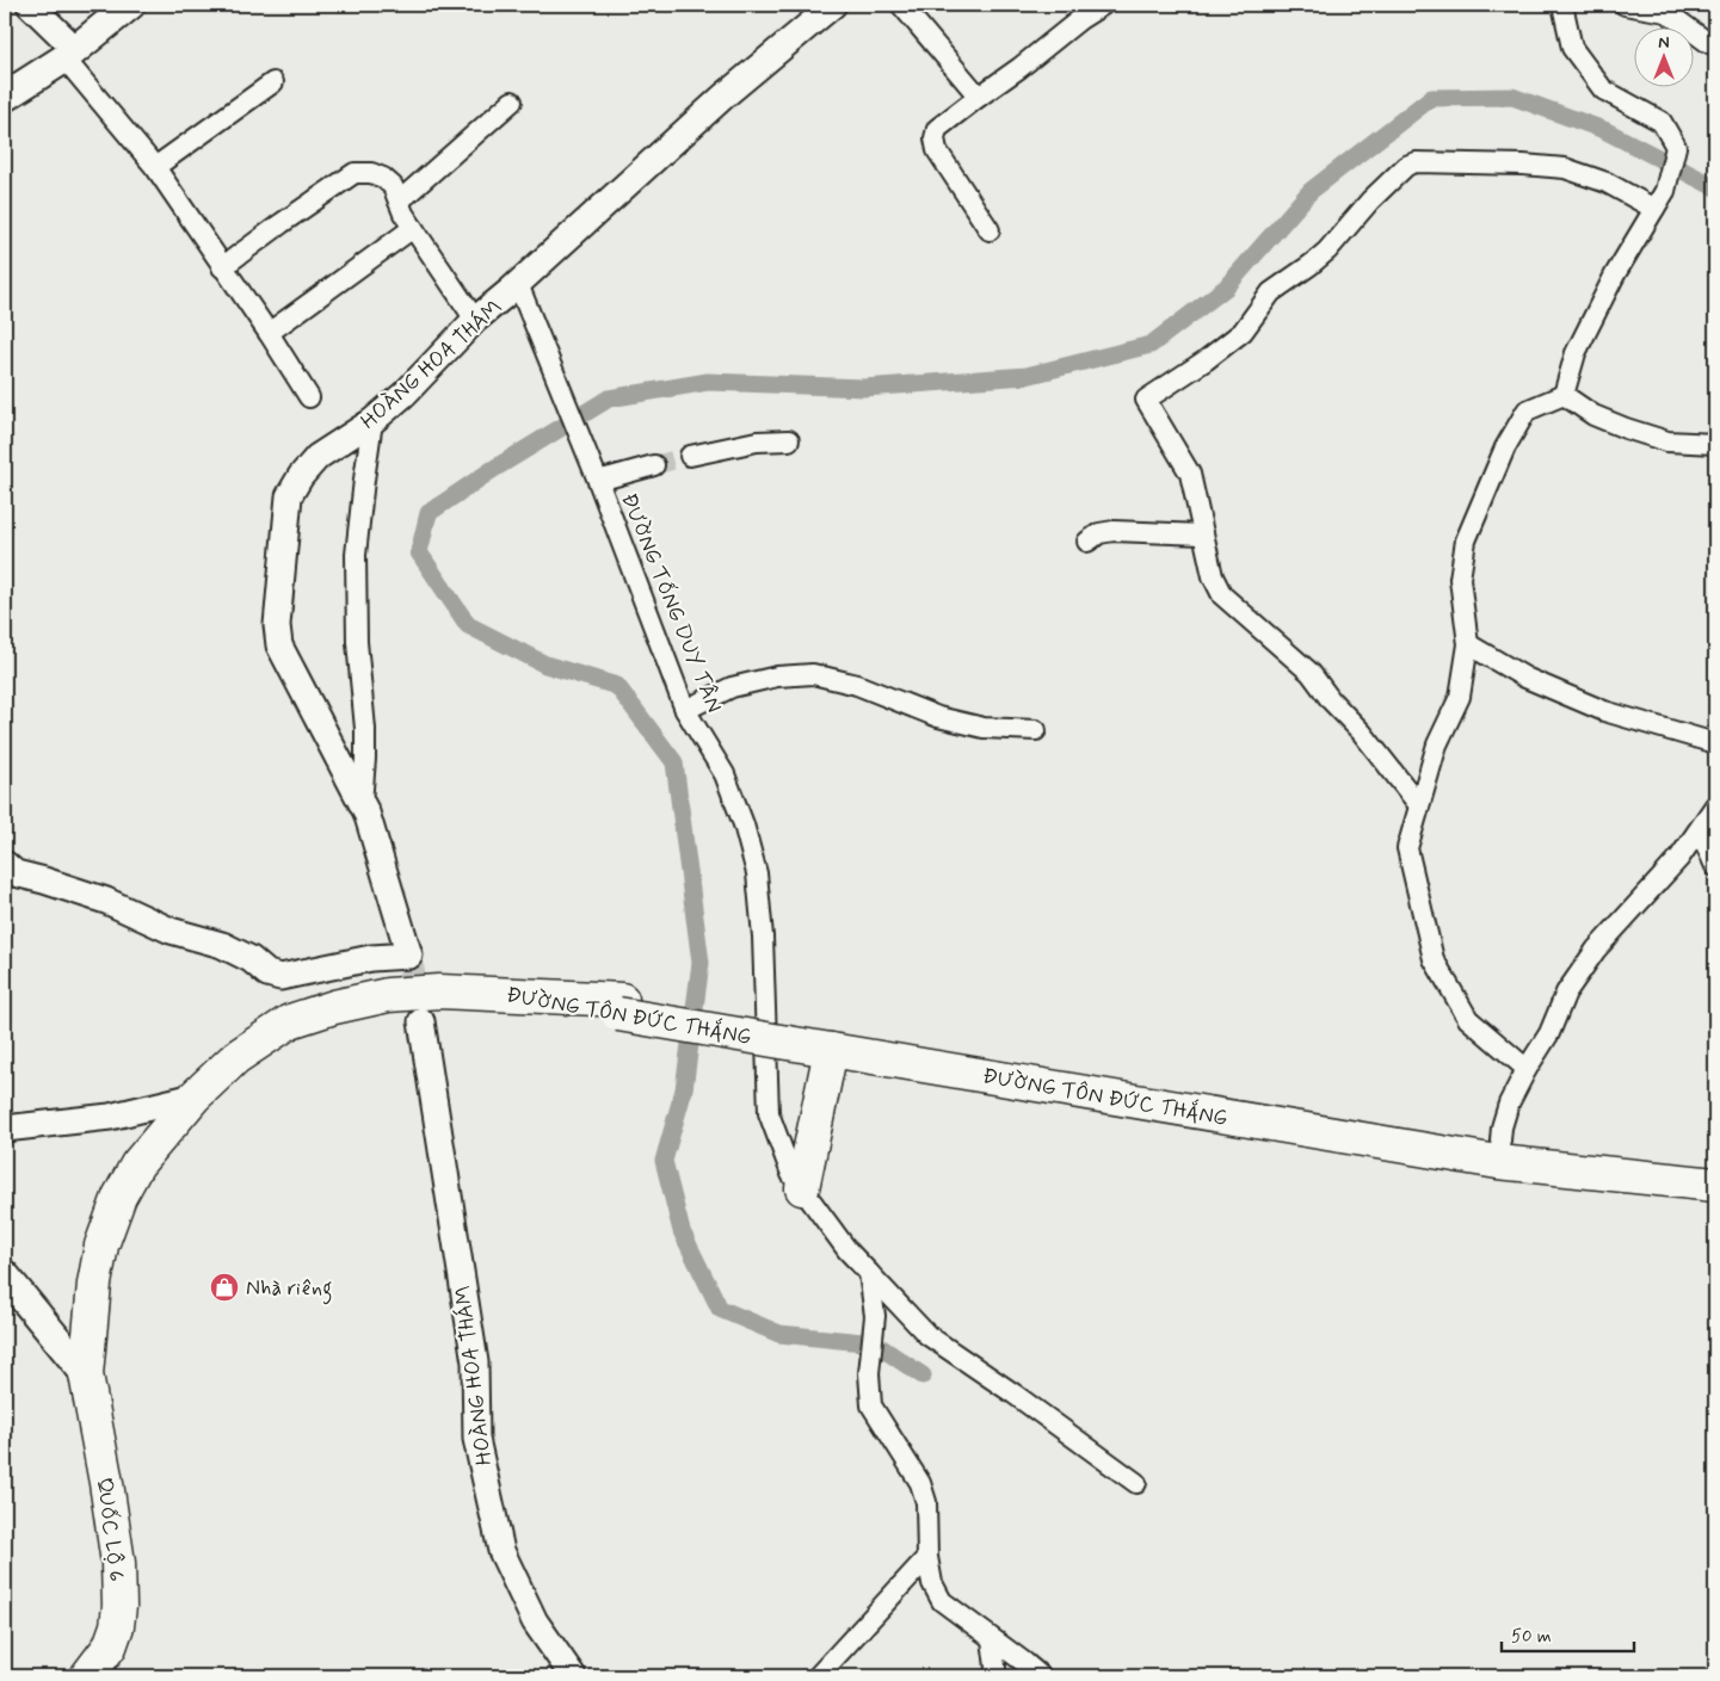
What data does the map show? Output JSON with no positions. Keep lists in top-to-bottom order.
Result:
{
  "streets": {
    "highway": ["ĐƯỜNG TÔN ĐỨC THẮNG", "QUỐC LỘ 6"],
    "street": ["HOÀNG HOA THÁM", "ĐƯỜNG TỐNG DUY TÂN"]
  },
  "crossings": [
    ["HOÀNG HOA THÁM", "ĐƯỜNG TỐNG DUY TÂN"],
    ["ĐƯỜNG TÔN ĐỨC THẮNG", "QUỐC LỘ 6"]
  ],
  "places": {
    "shop": ["Nhà riêng"]
  },
  "scale_bar": "50 m",
  "north": "top"
}
